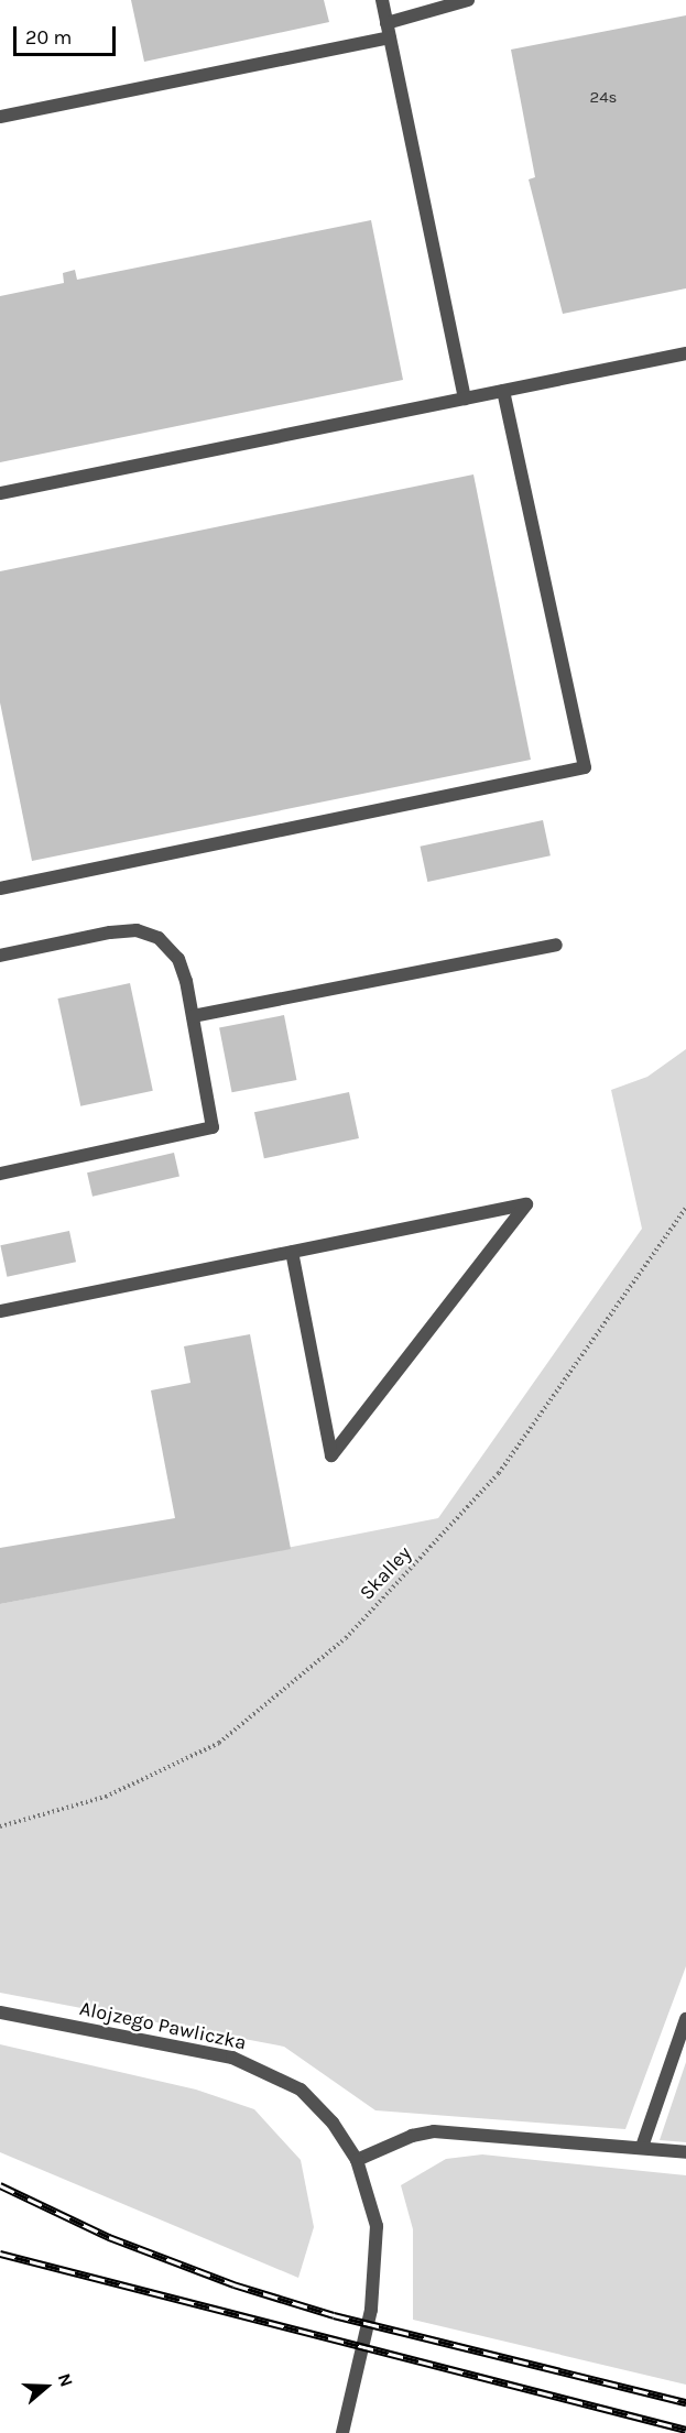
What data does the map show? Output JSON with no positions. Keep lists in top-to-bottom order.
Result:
{
  "streets": {
    "street": ["Alojzego Pawliczka"],
    "path": ["Skalley"]
  },
  "house_numbers": ["24s"],
  "scale_bar": "20 m",
  "north": "right"
}
